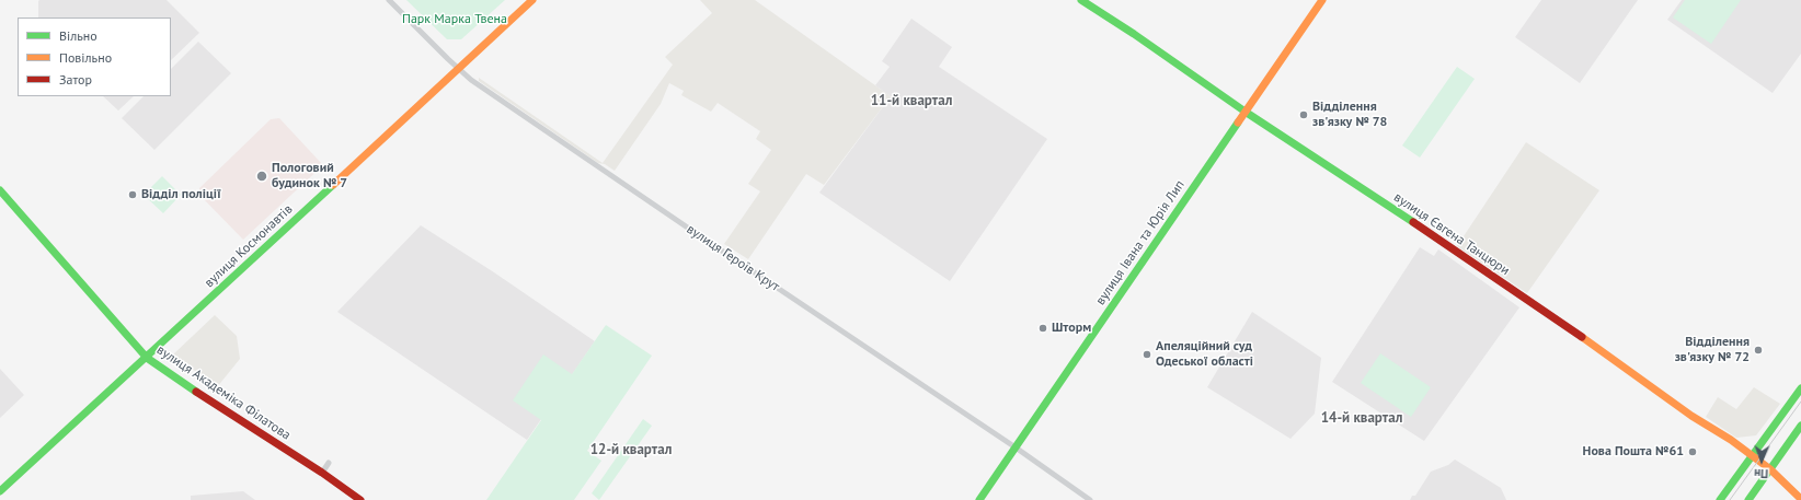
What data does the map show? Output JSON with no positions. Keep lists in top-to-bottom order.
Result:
{
  "streets": {
    "street": [
      "вулиця Євгена Танцюри",
      "вулиця Івана та Юрія Лип",
      "вулиця Космонавтів",
      "вулиця Героїв Крут",
      "вулиця Академіка Філатова"
    ]
  },
  "crossings": [
    ["вулиця Євгена Танцюри", "вулиця Івана та Юрія Лип"],
    ["вулиця Івана та Юрія Лип", "вулиця Героїв Крут"],
    ["вулиця Космонавтів", "вулиця Героїв Крут"],
    ["вулиця Космонавтів", "вулиця Академіка Філатова"]
  ],
  "districts": ["11-й квартал", "14-й квартал", "12-й квартал"],
  "parks": ["Парк Марка Твена"],
  "places": [
    "Відділення зв'язку № 78",
    "Пологовий будинок № 7",
    "Відділ поліції",
    "Шторм",
    "Відділення зв'язку № 72",
    "Апеляційний суд Одеської області",
    "Нова Пошта №61"
  ],
  "legend": ["Вільно", "Повільно", "Затор"],
  "north": "bottom"
}
